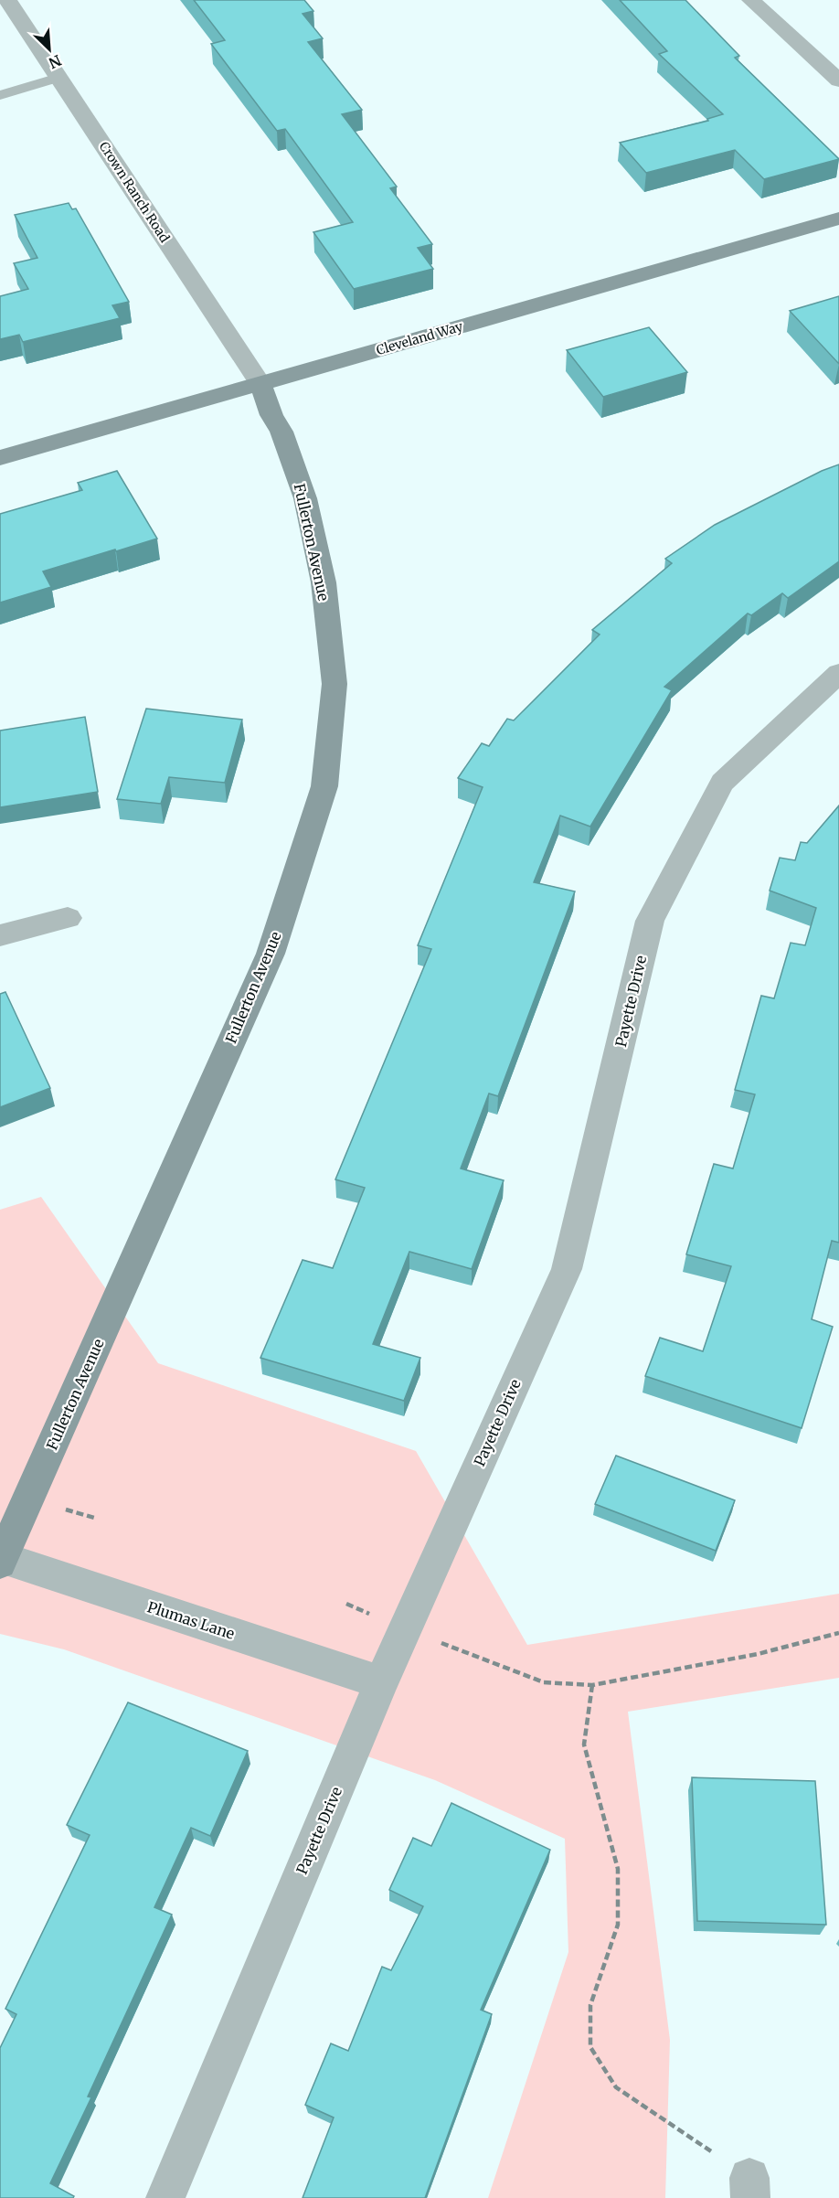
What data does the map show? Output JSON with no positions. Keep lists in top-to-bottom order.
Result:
{
  "streets": {
    "street": [
      "Crown Ranch Road",
      "Cleveland Way",
      "Fullerton Avenue",
      "Payette Drive",
      "Plumas Lane"
    ]
  },
  "crossings": [
    ["Crown Ranch Road", "Cleveland Way"],
    ["Crown Ranch Road", "Fullerton Avenue"],
    ["Cleveland Way", "Fullerton Avenue"],
    ["Fullerton Avenue", "Plumas Lane"],
    ["Payette Drive", "Plumas Lane"]
  ],
  "north": "bottom right"
}
